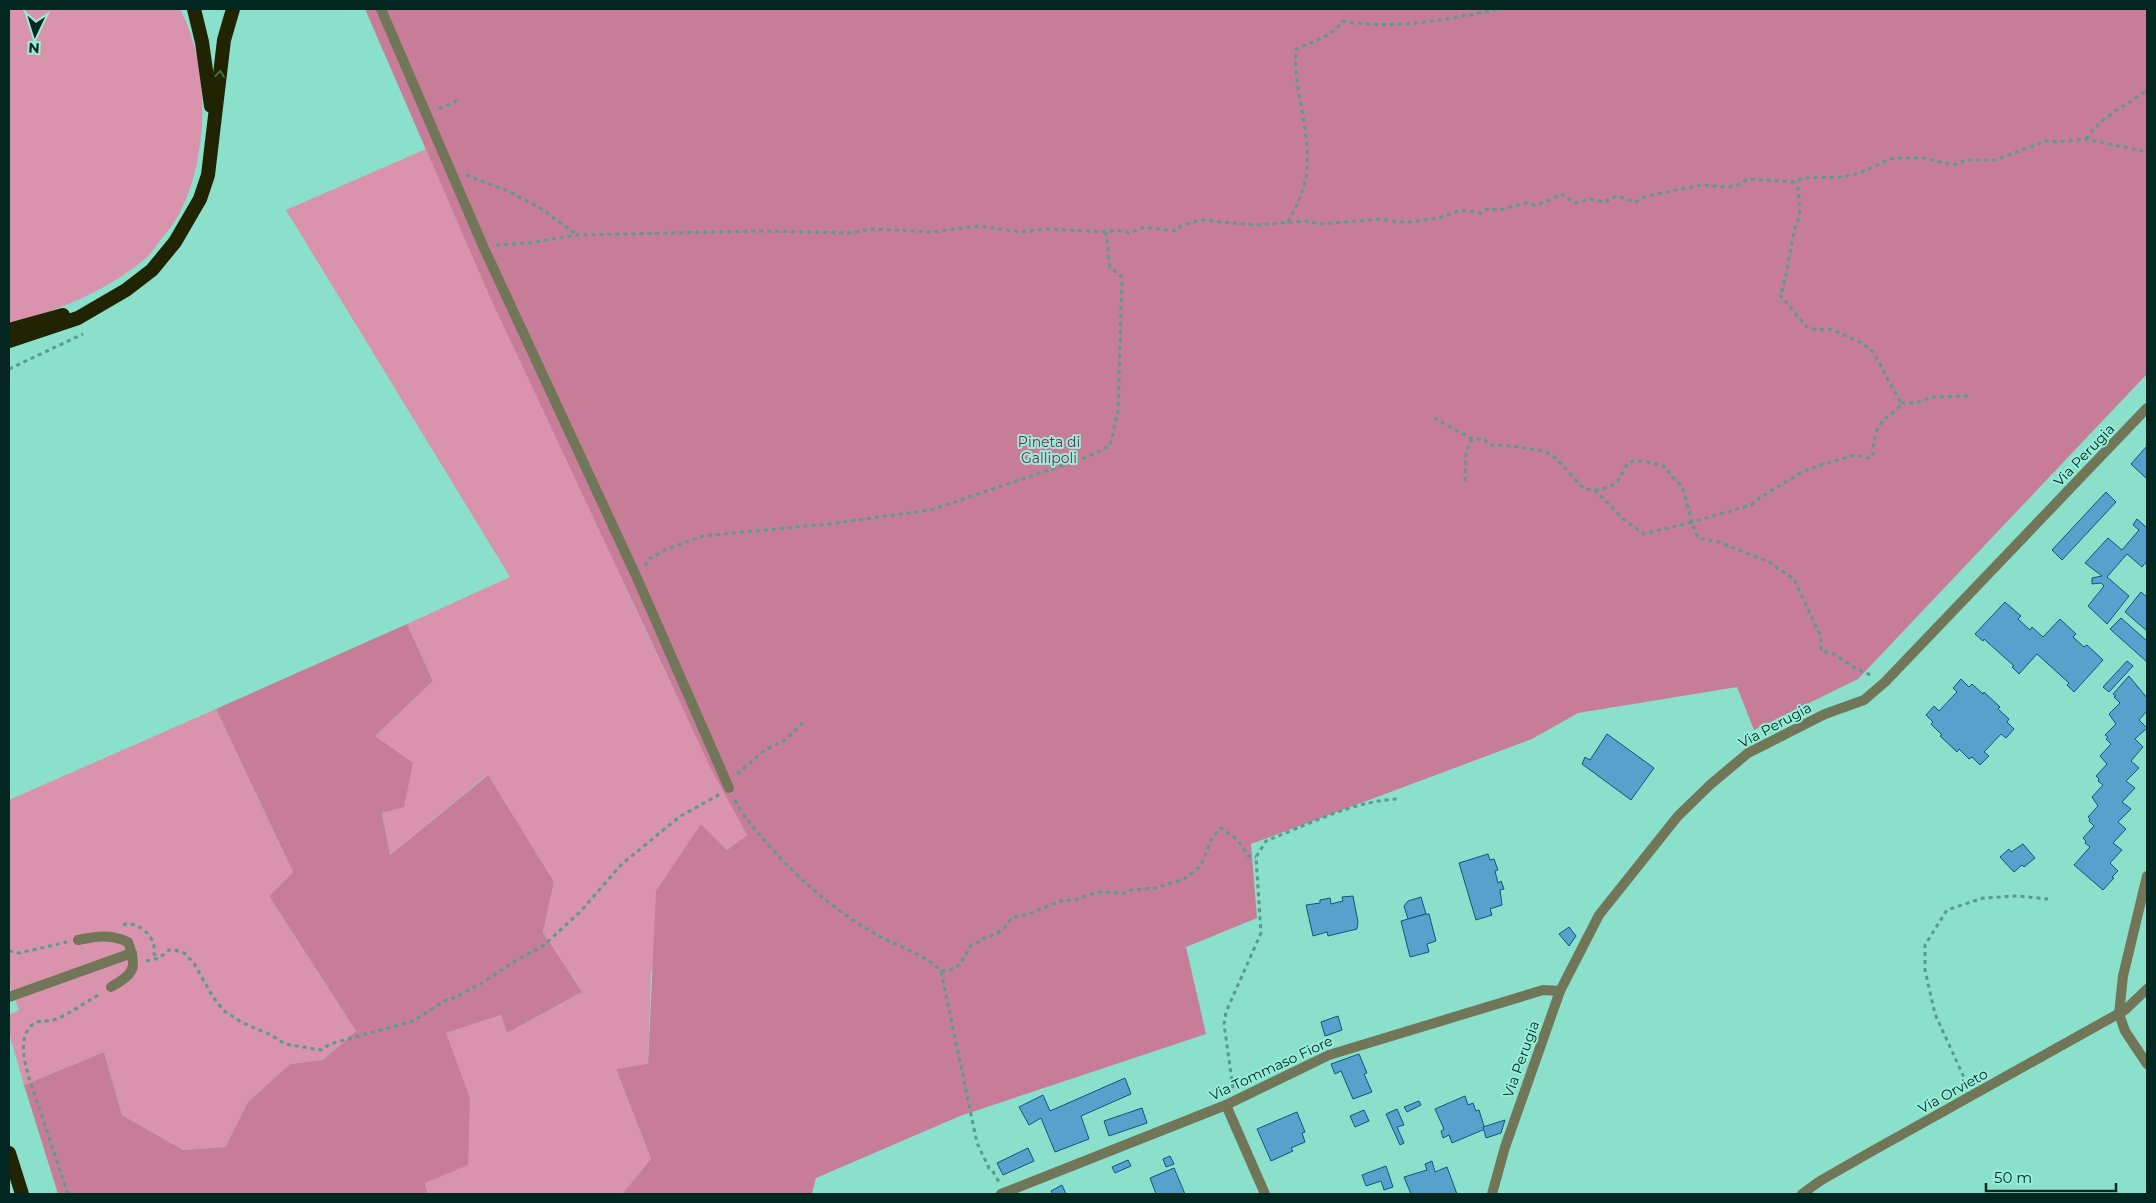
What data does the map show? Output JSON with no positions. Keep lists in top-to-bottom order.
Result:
{
  "streets": {
    "street": ["Via Perugia", "Via Tommaso Fiore", "Via Orvieto"]
  },
  "crossings": [
    ["Via Perugia", "Via Tommaso Fiore"]
  ],
  "parks": ["Pineta di Gallipoli"],
  "scale_bar": "50 m",
  "north": "bottom"
}
